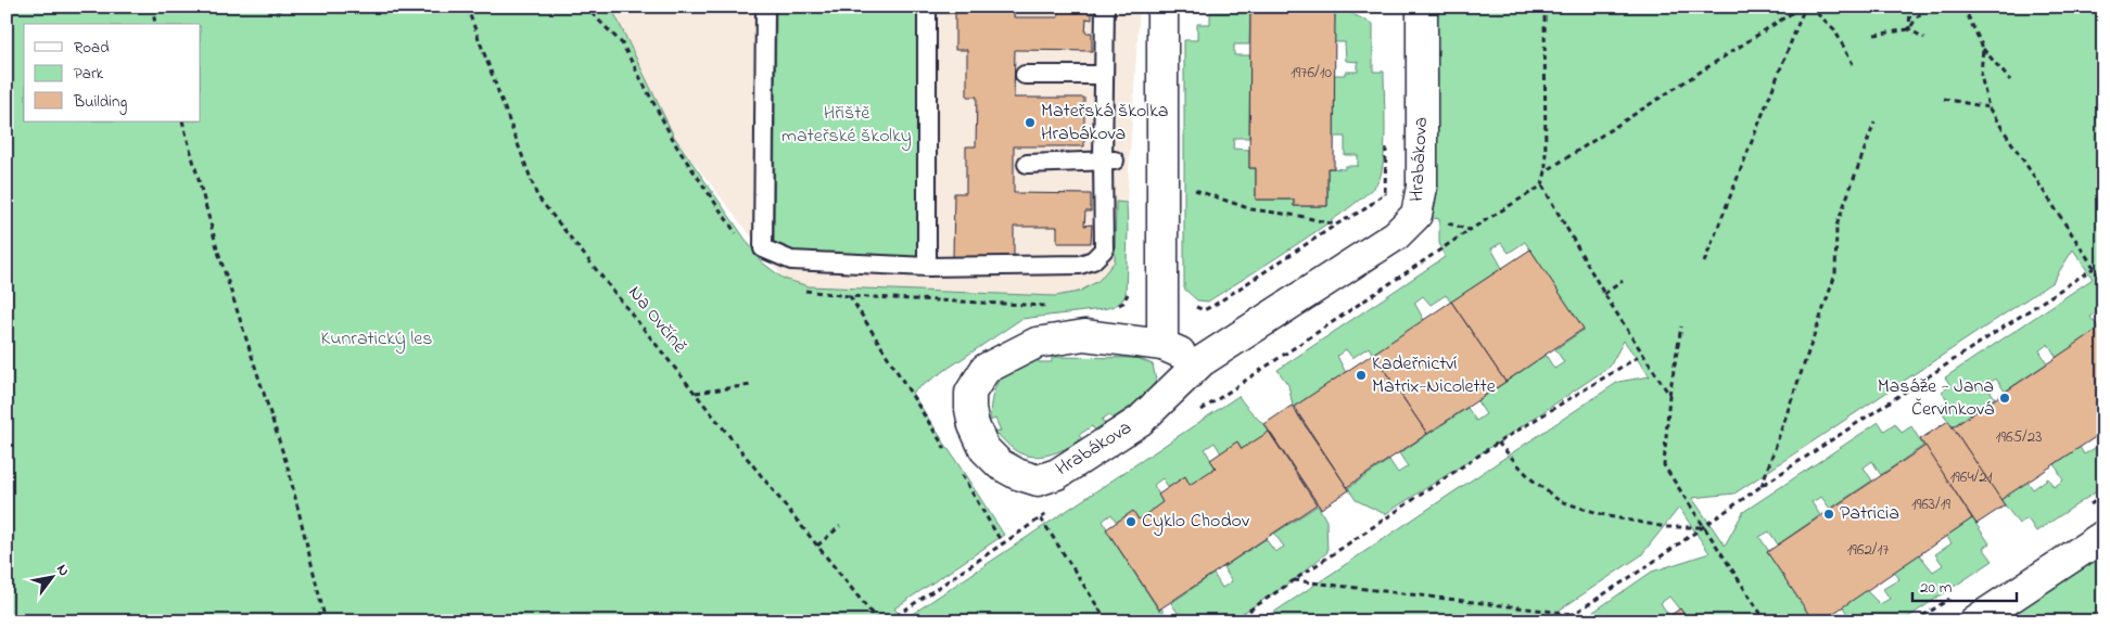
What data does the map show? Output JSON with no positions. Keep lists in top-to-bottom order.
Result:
{
  "streets": {
    "street": ["Hrabákova"],
    "path": ["Na Ovčíně"]
  },
  "parks": ["Hřiště mateřské školky", "Kunratický les"],
  "places": [
    "Mateřská školka Hrabákova",
    "Kadeřnictví Matrix-Nicolette",
    "Masáže - Jana Červinková",
    "Patricia",
    "Cyklo Chodov"
  ],
  "house_numbers": [
    "1976/10",
    "1965/23",
    "1964/21",
    "1963/19",
    "1962/17"
  ],
  "legend": ["Road", "Park", "Building"],
  "scale_bar": "20 m",
  "north": "top right"
}
